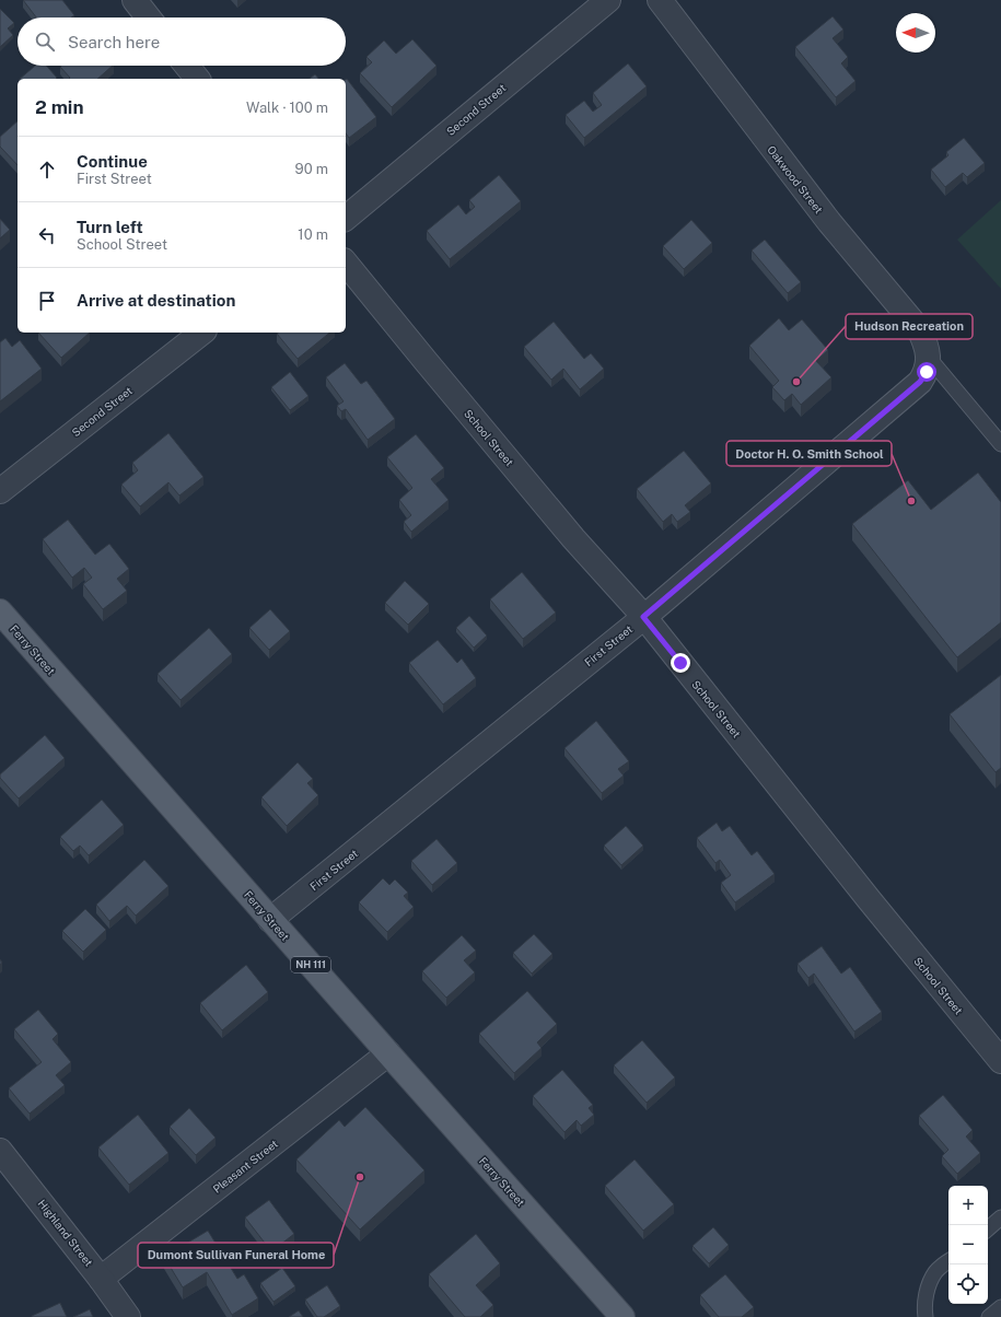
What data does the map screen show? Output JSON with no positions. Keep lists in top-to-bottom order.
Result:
{
  "streets": {
    "main road": ["Ferry Street", "NH 111"],
    "street": [
      "Second Street",
      "Oakwood Street",
      "School Street",
      "First Street",
      "Pleasant Street",
      "Highland Street"
    ]
  },
  "crossings": [
    ["Oakwood Street", "First Street"],
    ["School Street", "First Street"],
    ["First Street", "Ferry Street"],
    ["Ferry Street", "Pleasant Street"],
    ["Pleasant Street", "Highland Street"]
  ],
  "places": ["Hudson Recreation", "Doctor H. O. Smith School", "Dumont Sullivan Funeral Home"],
  "north": "left",
  "page": {
    "search": "Search here",
    "heading": ["2 min", "Walk · 100 m"],
    "list": [
      ["Continue", "First Street", "90 m"],
      ["Turn left", "School Street", "10 m"],
      "Arrive at destination"
    ],
    "map_buttons": ["+", "−"]
  }
}
